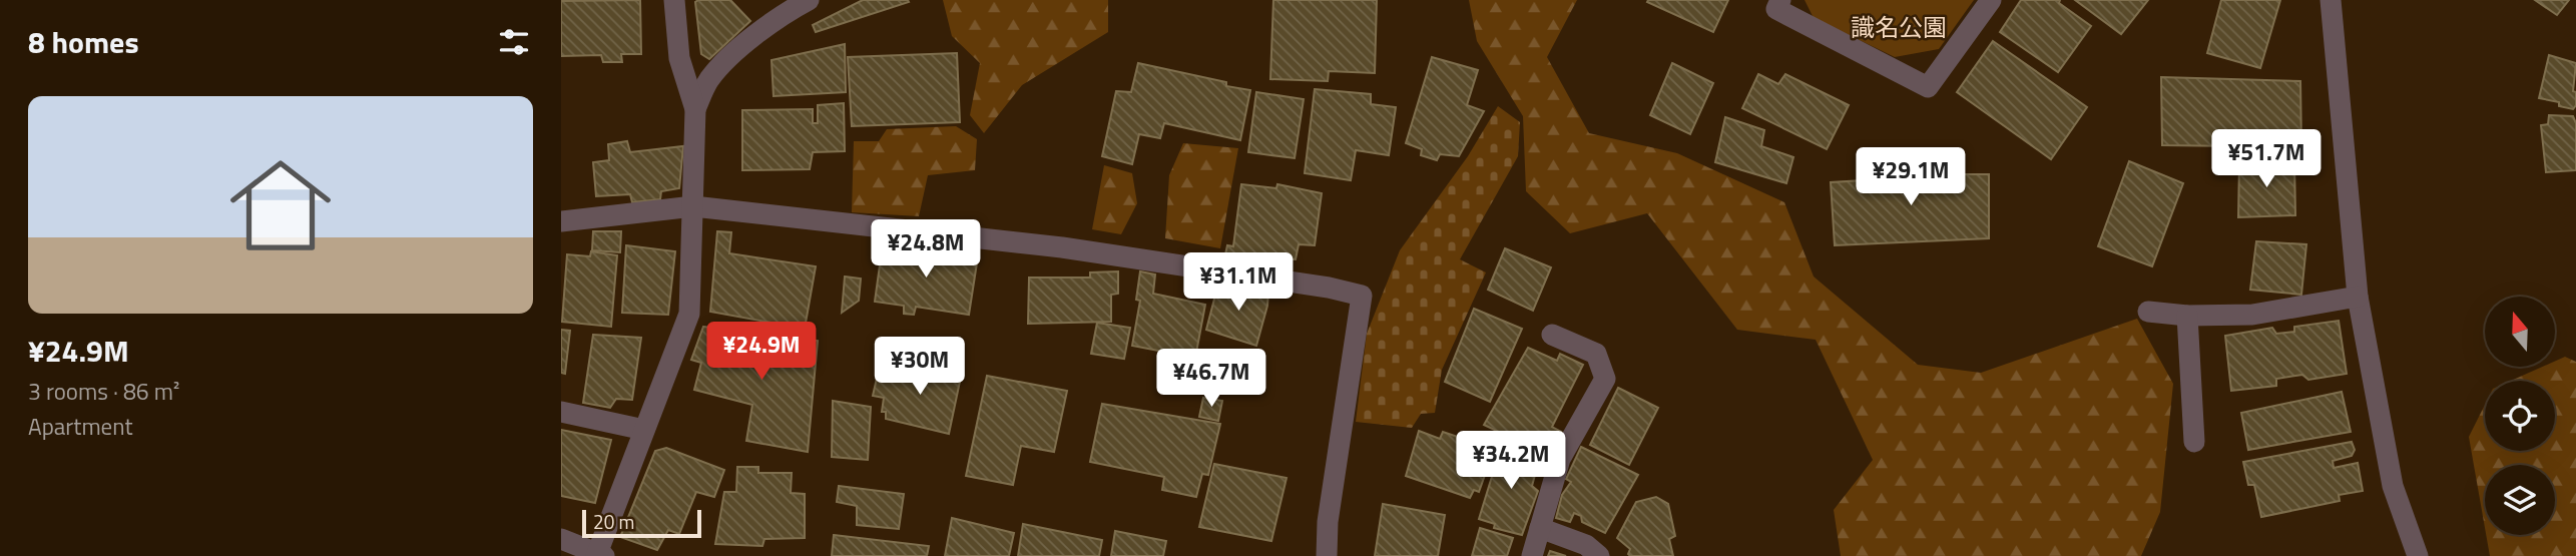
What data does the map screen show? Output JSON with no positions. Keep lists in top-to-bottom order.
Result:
{
  "parks": ["識名公園"],
  "scale_bar": "20 m",
  "north": "top",
  "page": {
    "heading": "8 homes",
    "list": [
      {
        "name": "¥24.9M",
        "note": "3 rooms · 86 m² · Apartment"
      }
    ],
    "price": [
      "¥51.7M",
      "¥29.1M",
      "¥24.8M",
      "¥31.1M",
      "¥24.9M",
      "¥30M",
      "¥46.7M",
      "¥34.2M"
    ],
    "scale": "20 m"
  }
}
